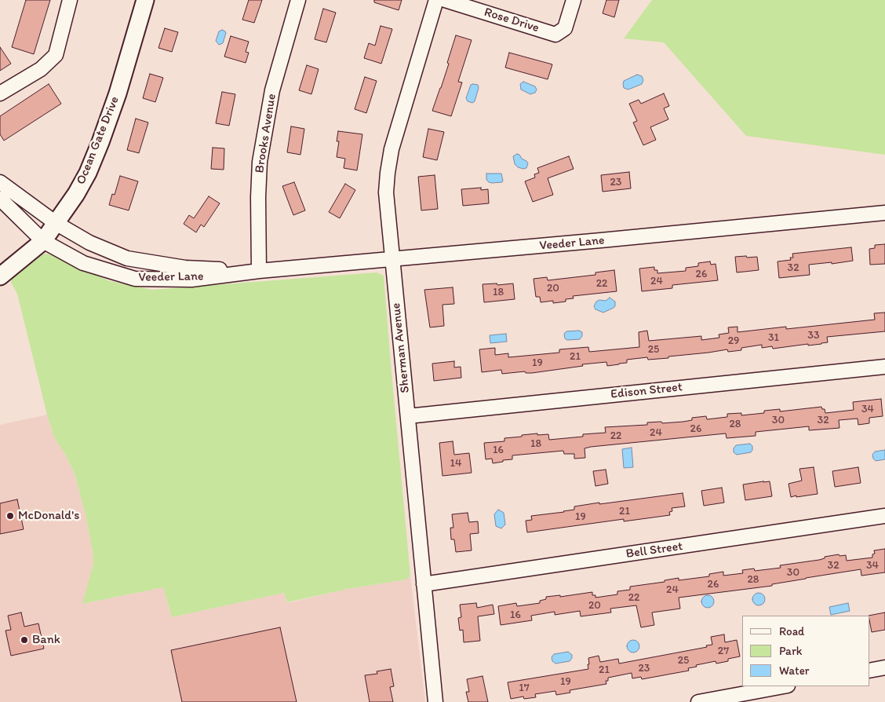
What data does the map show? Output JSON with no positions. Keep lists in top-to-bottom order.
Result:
{
  "streets": {
    "main road": ["Ocean Gate Drive"],
    "street": [
      "Rose Drive",
      "Brooks Avenue",
      "Veeder Lane",
      "Sherman Avenue",
      "Edison Street",
      "Bell Street"
    ]
  },
  "crossings": [
    ["Brooks Avenue", "Veeder Lane"],
    ["Ocean Gate Drive", "Veeder Lane"],
    ["Veeder Lane", "Sherman Avenue"],
    ["Sherman Avenue", "Edison Street"],
    ["Sherman Avenue", "Bell Street"]
  ],
  "places": ["McDonald's", "Bank"],
  "house_numbers": [
    "23",
    "32",
    "26",
    "24",
    "22",
    "20",
    "18",
    "33",
    "31",
    "29",
    "25",
    "21",
    "19",
    "34",
    "30",
    "32",
    "28",
    "26",
    "24",
    "22",
    "18",
    "16",
    "14",
    "21",
    "19",
    "32",
    "34",
    "30",
    "28",
    "26",
    "24",
    "22",
    "20",
    "16",
    "27",
    "25",
    "23",
    "21",
    "19",
    "17"
  ],
  "legend": ["Road", "Park", "Water"]
}
